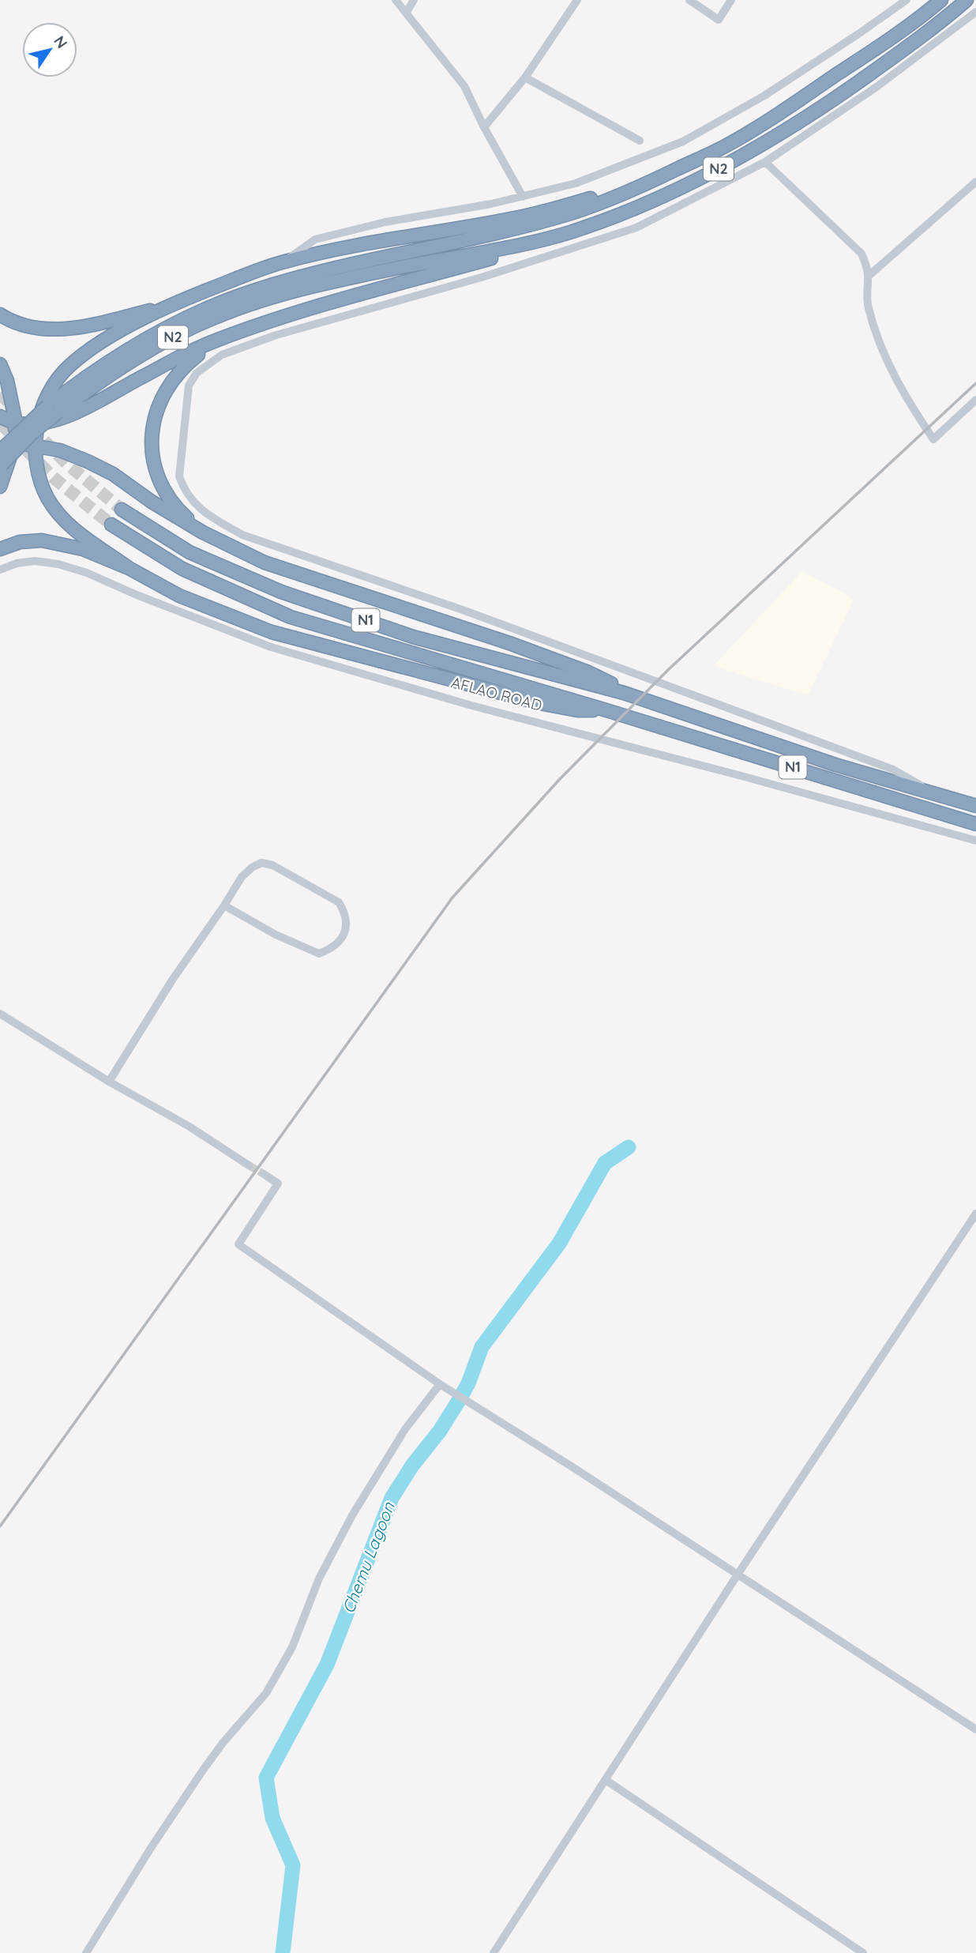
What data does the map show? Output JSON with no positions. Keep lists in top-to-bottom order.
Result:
{
  "streets": {
    "highway": ["N2", "N1", "AFLAO ROAD"]
  },
  "water": ["Chemu Lagoon"],
  "north": "top right"
}
